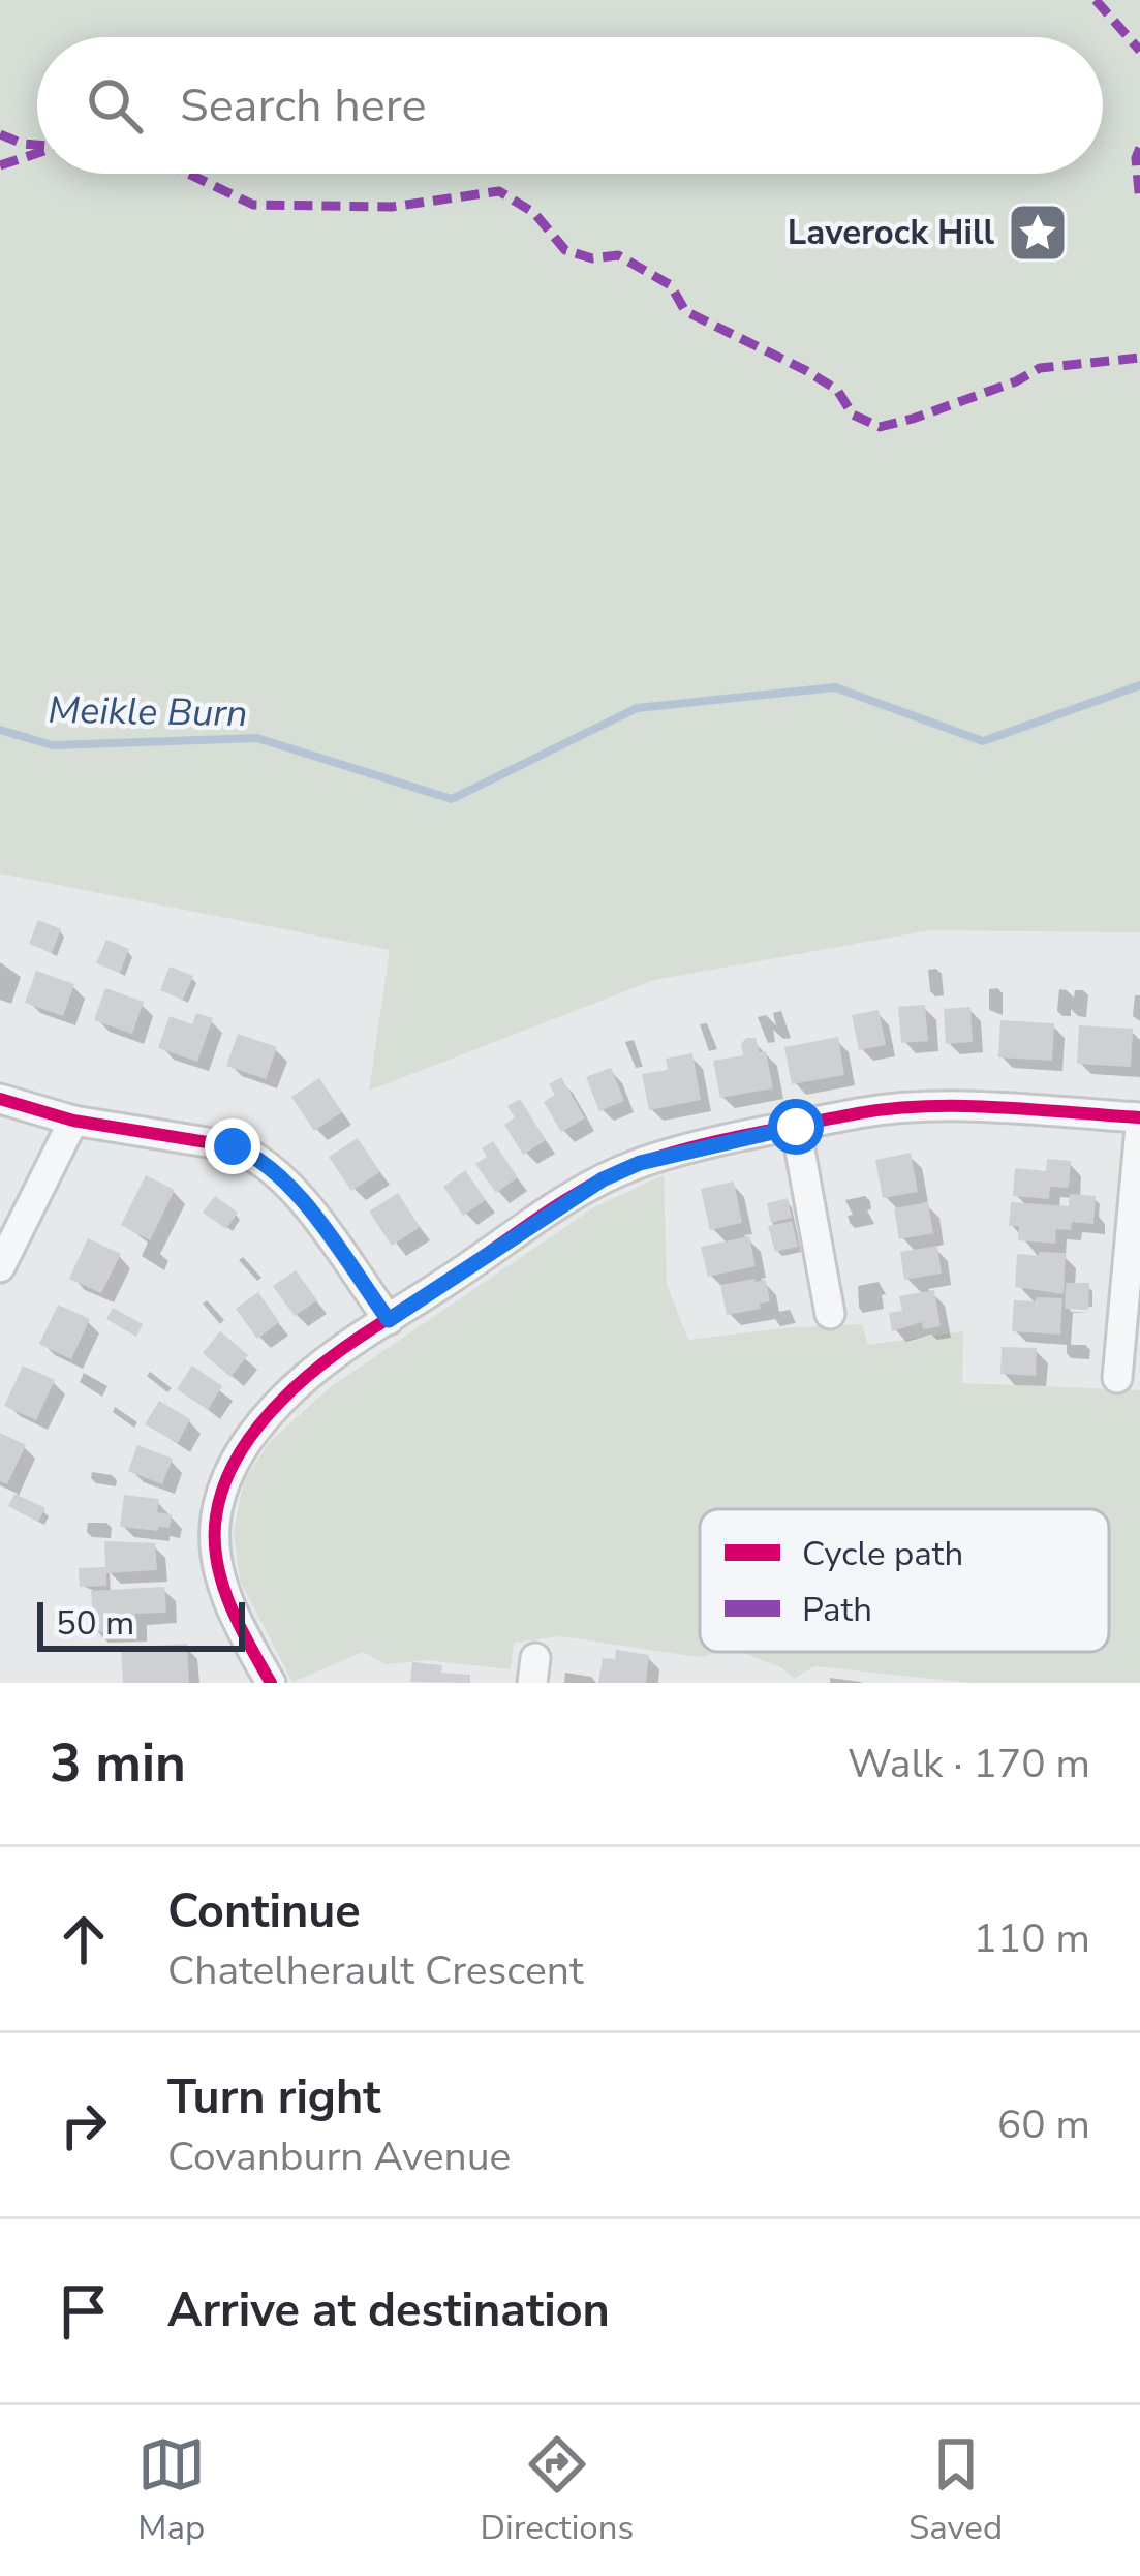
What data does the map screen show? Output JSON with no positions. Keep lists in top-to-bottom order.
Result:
{
  "water": ["Meikle Burn"],
  "places": {
    "place": ["Laverock Hill"]
  },
  "legend": ["Cycle path", "Path"],
  "scale_bar": "50 m",
  "page": {
    "search": "Search here",
    "scale": "50 m",
    "heading": ["3 min", "Walk · 170 m"],
    "list": [
      ["Continue", "Chatelherault Crescent", "110 m"],
      ["Turn right", "Covanburn Avenue", "60 m"],
      "Arrive at destination"
    ],
    "nav": ["Map", "Directions", "Saved"]
  }
}
